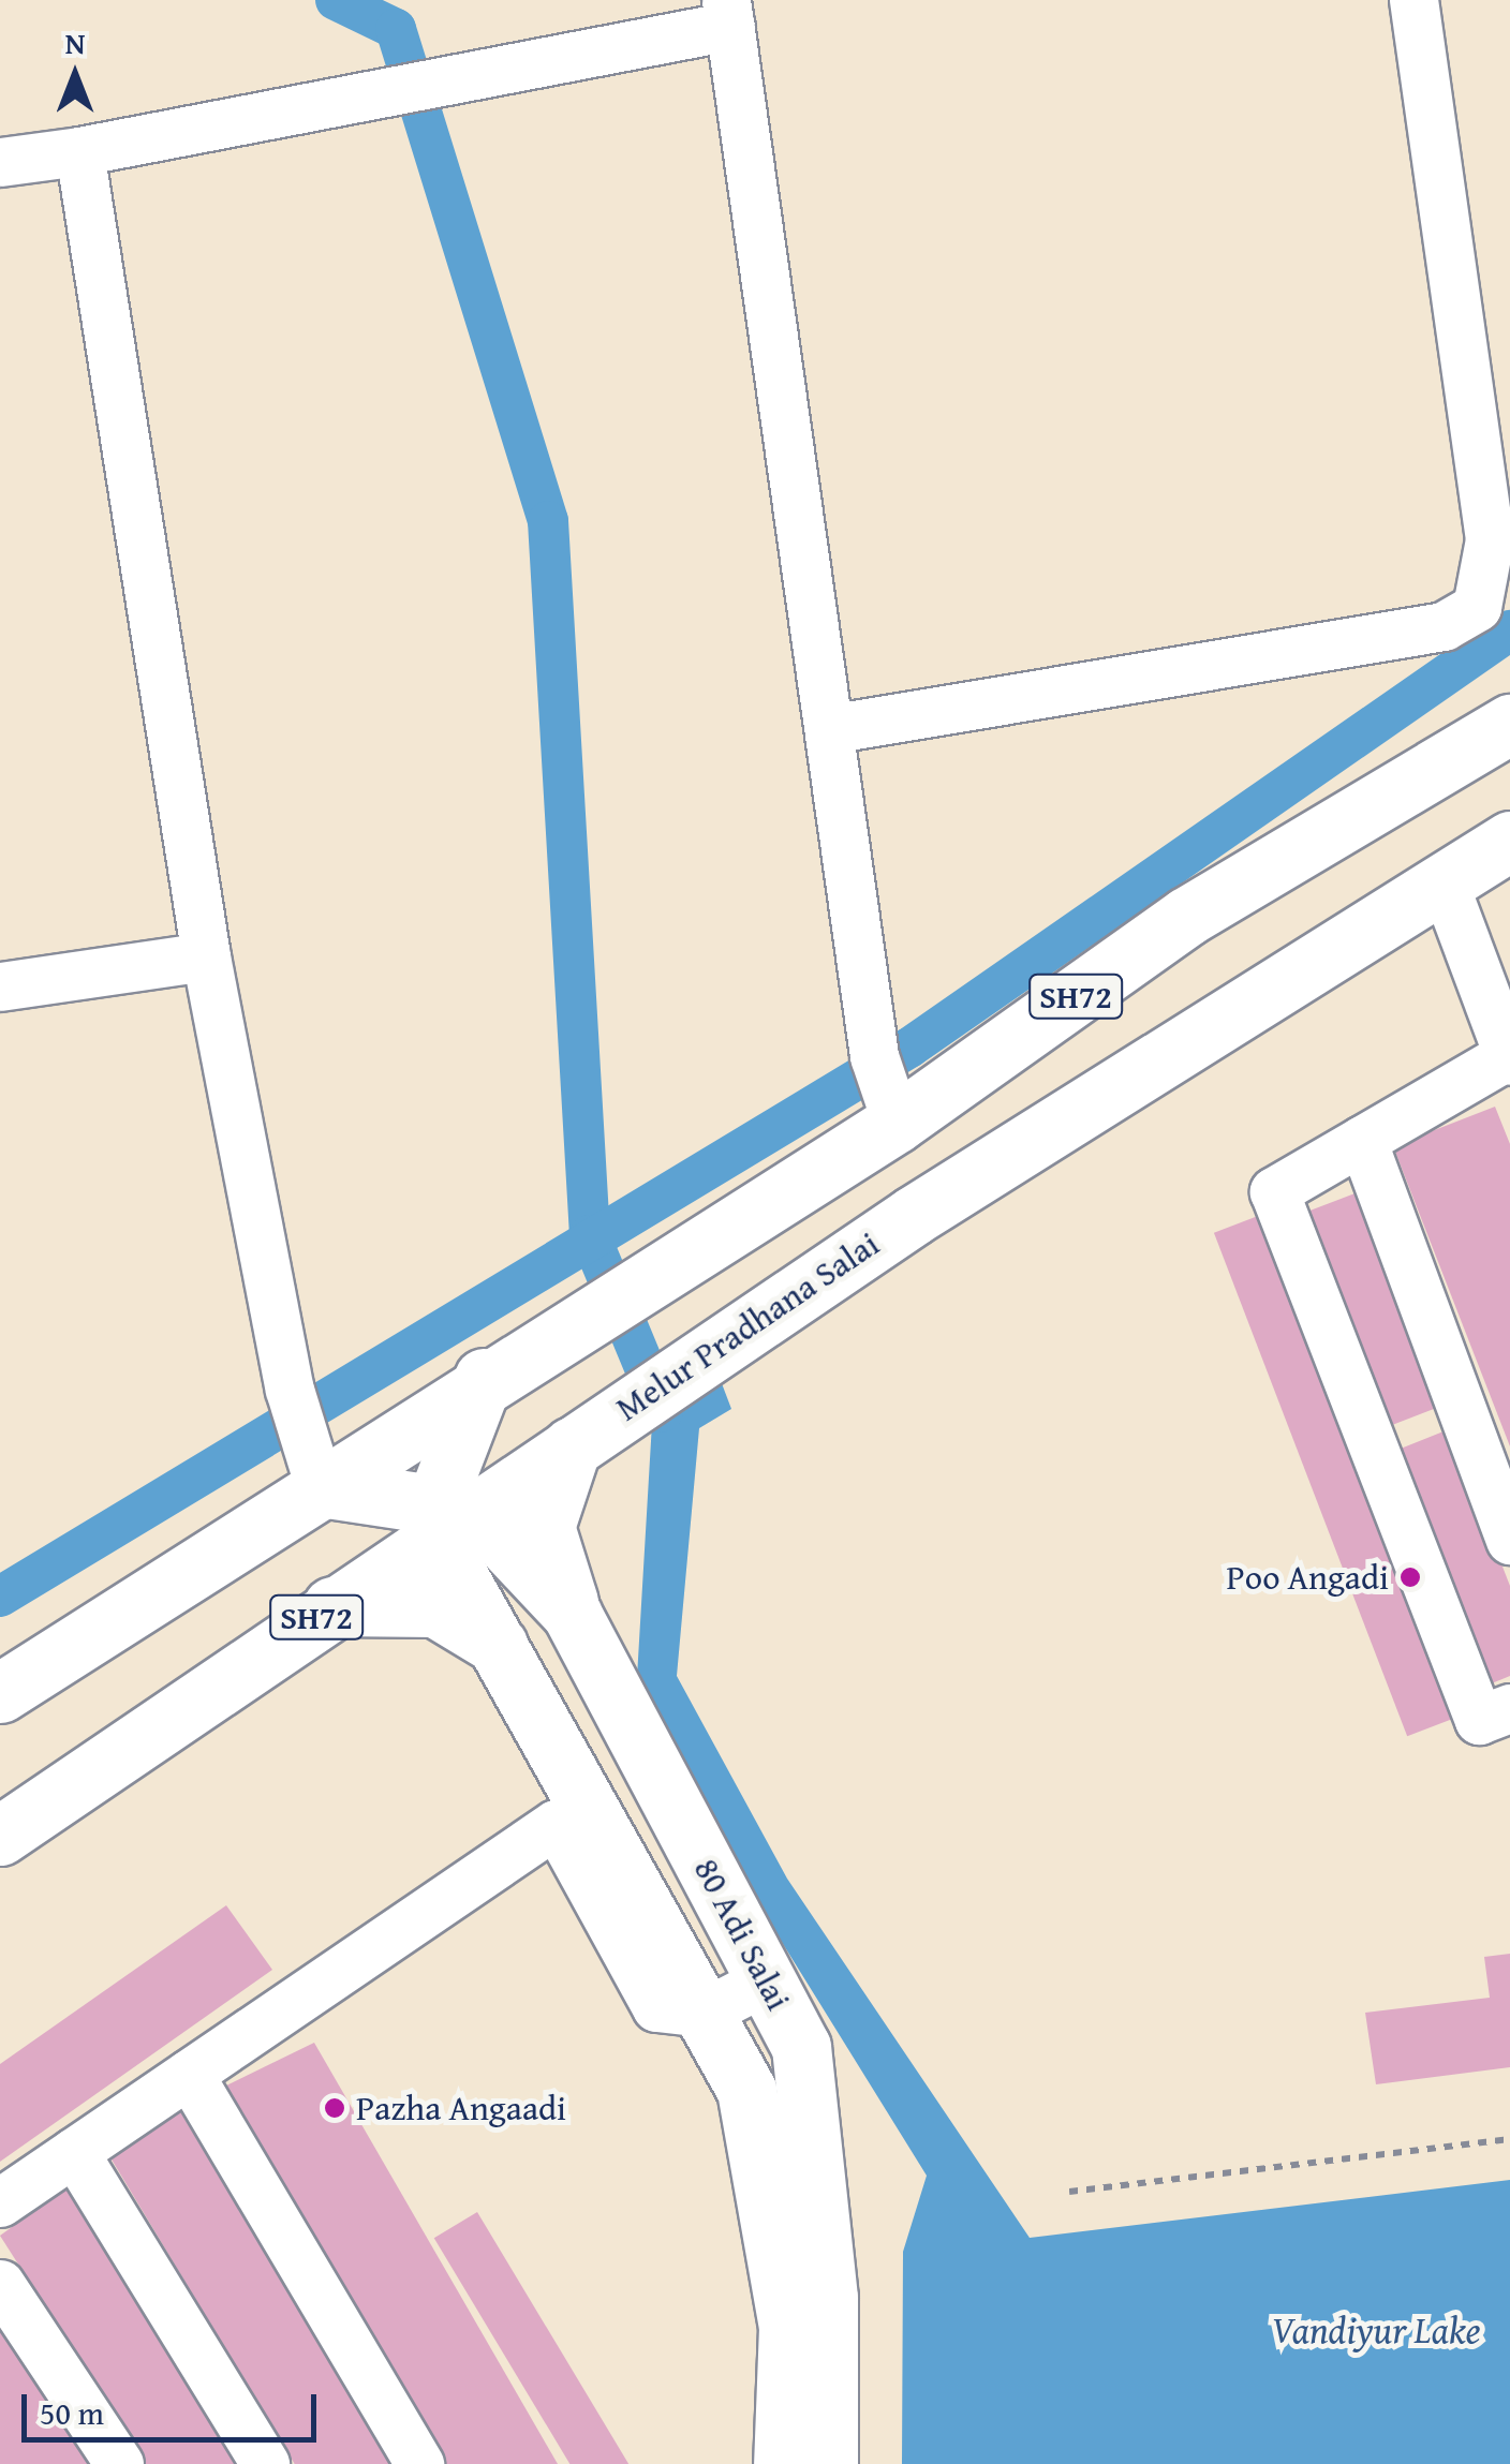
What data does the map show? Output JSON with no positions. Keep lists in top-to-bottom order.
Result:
{
  "streets": {
    "main road": ["SH72", "Melur Pradhana Salai", "80 Adi Salai"]
  },
  "crossings": [
    ["Melur Pradhana Salai", "80 Adi Salai"]
  ],
  "water": ["Vandiyur Lake"],
  "places": ["Poo Angadi", "Pazha Angaadi"],
  "scale_bar": "50 m",
  "north": "top"
}
